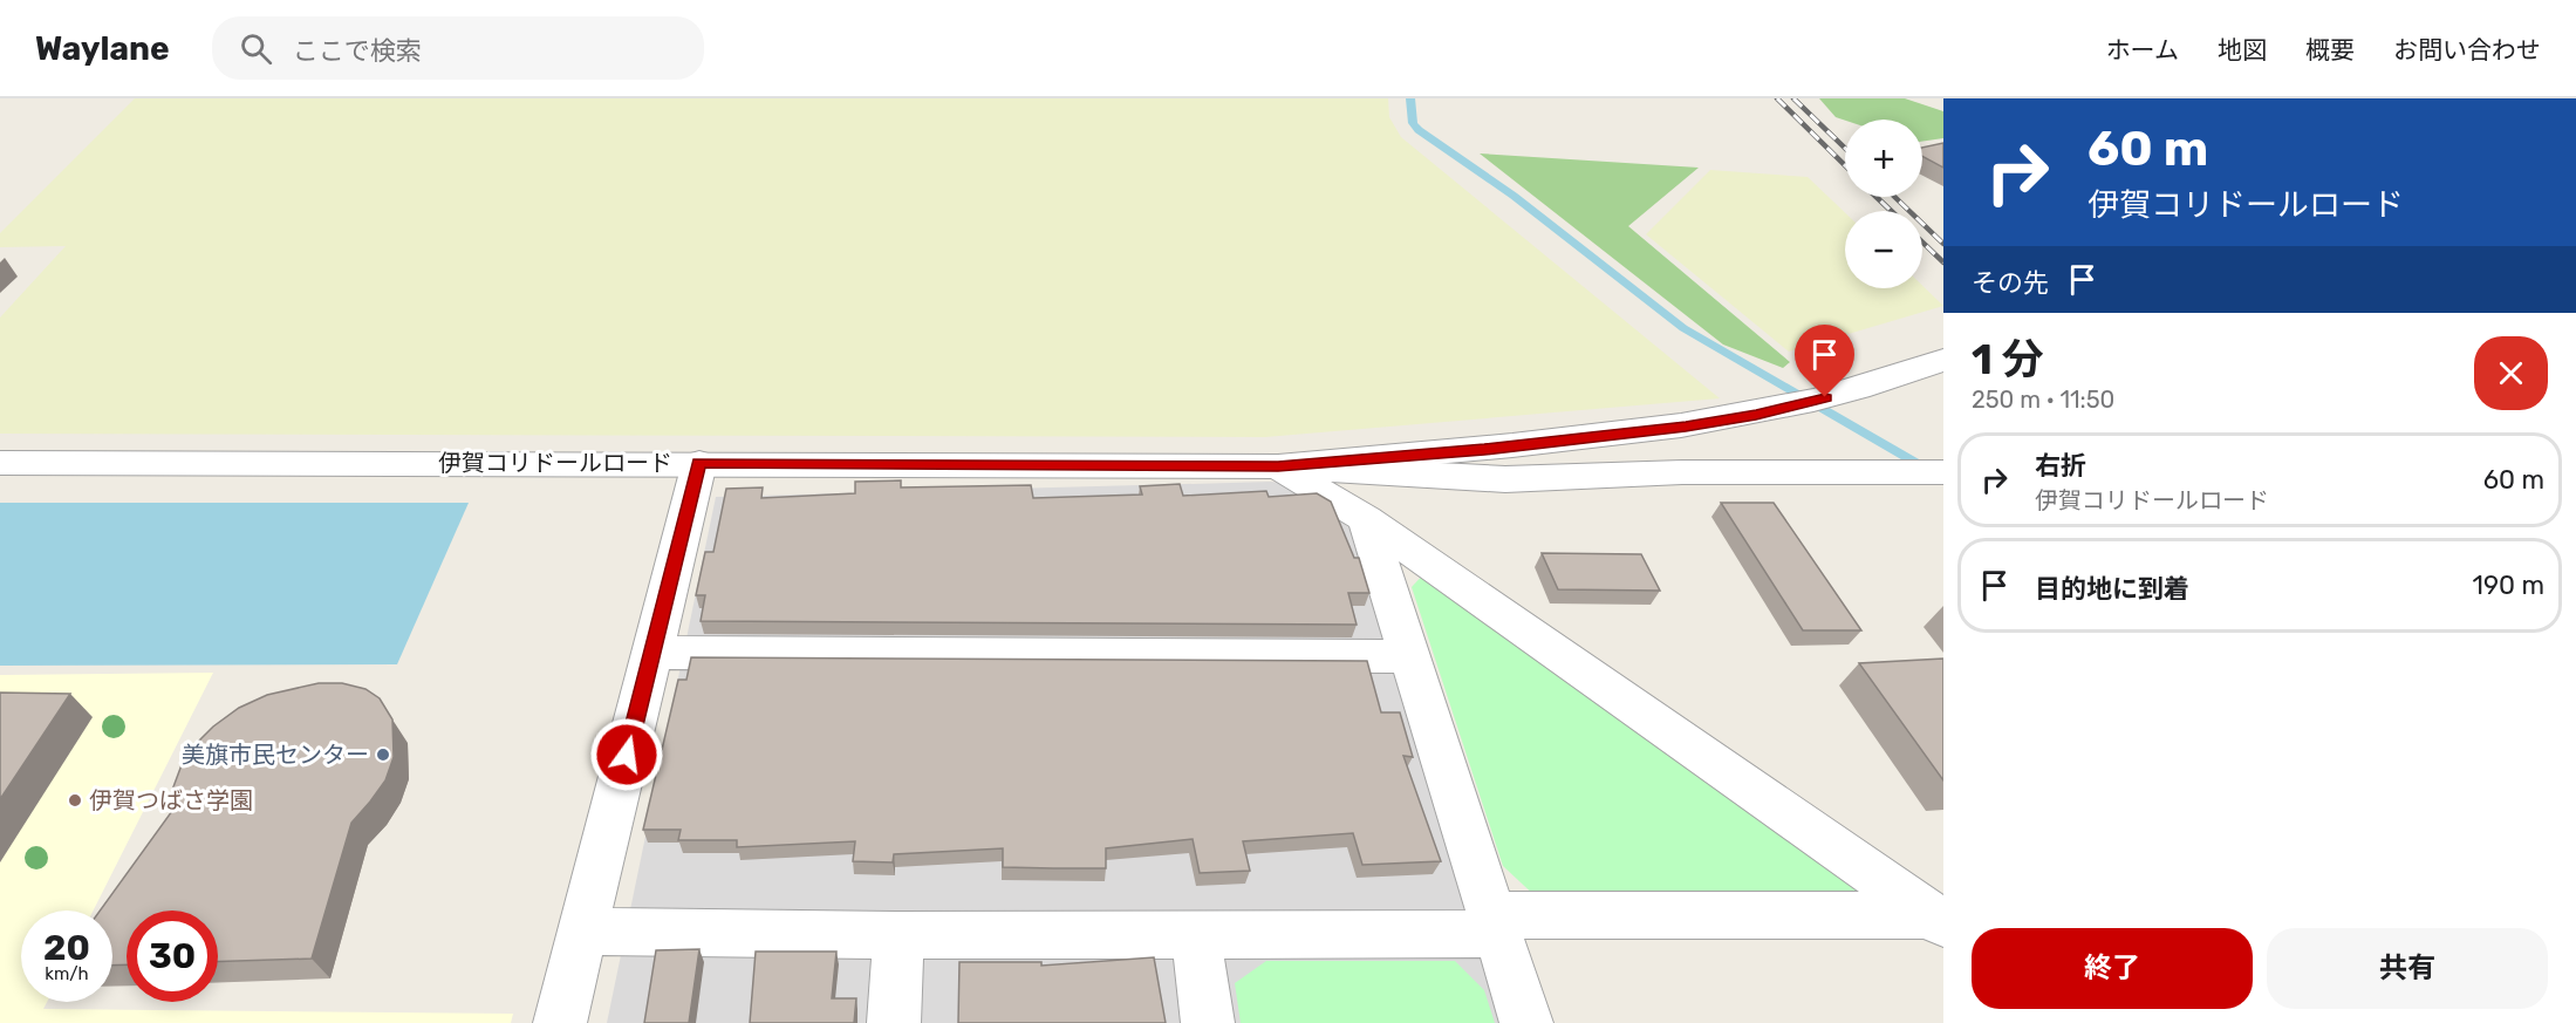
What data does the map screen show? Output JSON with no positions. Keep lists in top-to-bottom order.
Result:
{
  "streets": {
    "street": ["伊賀コリドールロード"]
  },
  "places": ["美旗市民センター", "伊賀つばさ学園"],
  "page": {
    "header": "Waylane",
    "search": "ここで検索",
    "nav": [
      "ホーム",
      "地図",
      "概要",
      "お問い合わせ"
    ],
    "turn": ["60 m", "伊賀コリドールロード"],
    "map_buttons": ["+", "−"],
    "then": "その先",
    "heading": ["1 分", "250 m · 11:50"],
    "list": [
      {
        "name": "右折",
        "note": "伊賀コリドールロード",
        "value": "60 m"
      },
      {
        "name": "目的地に到着",
        "value": "190 m"
      }
    ],
    "speed": "20 km/h",
    "limit": "30",
    "buttons": ["終了", "共有"]
  }
}
